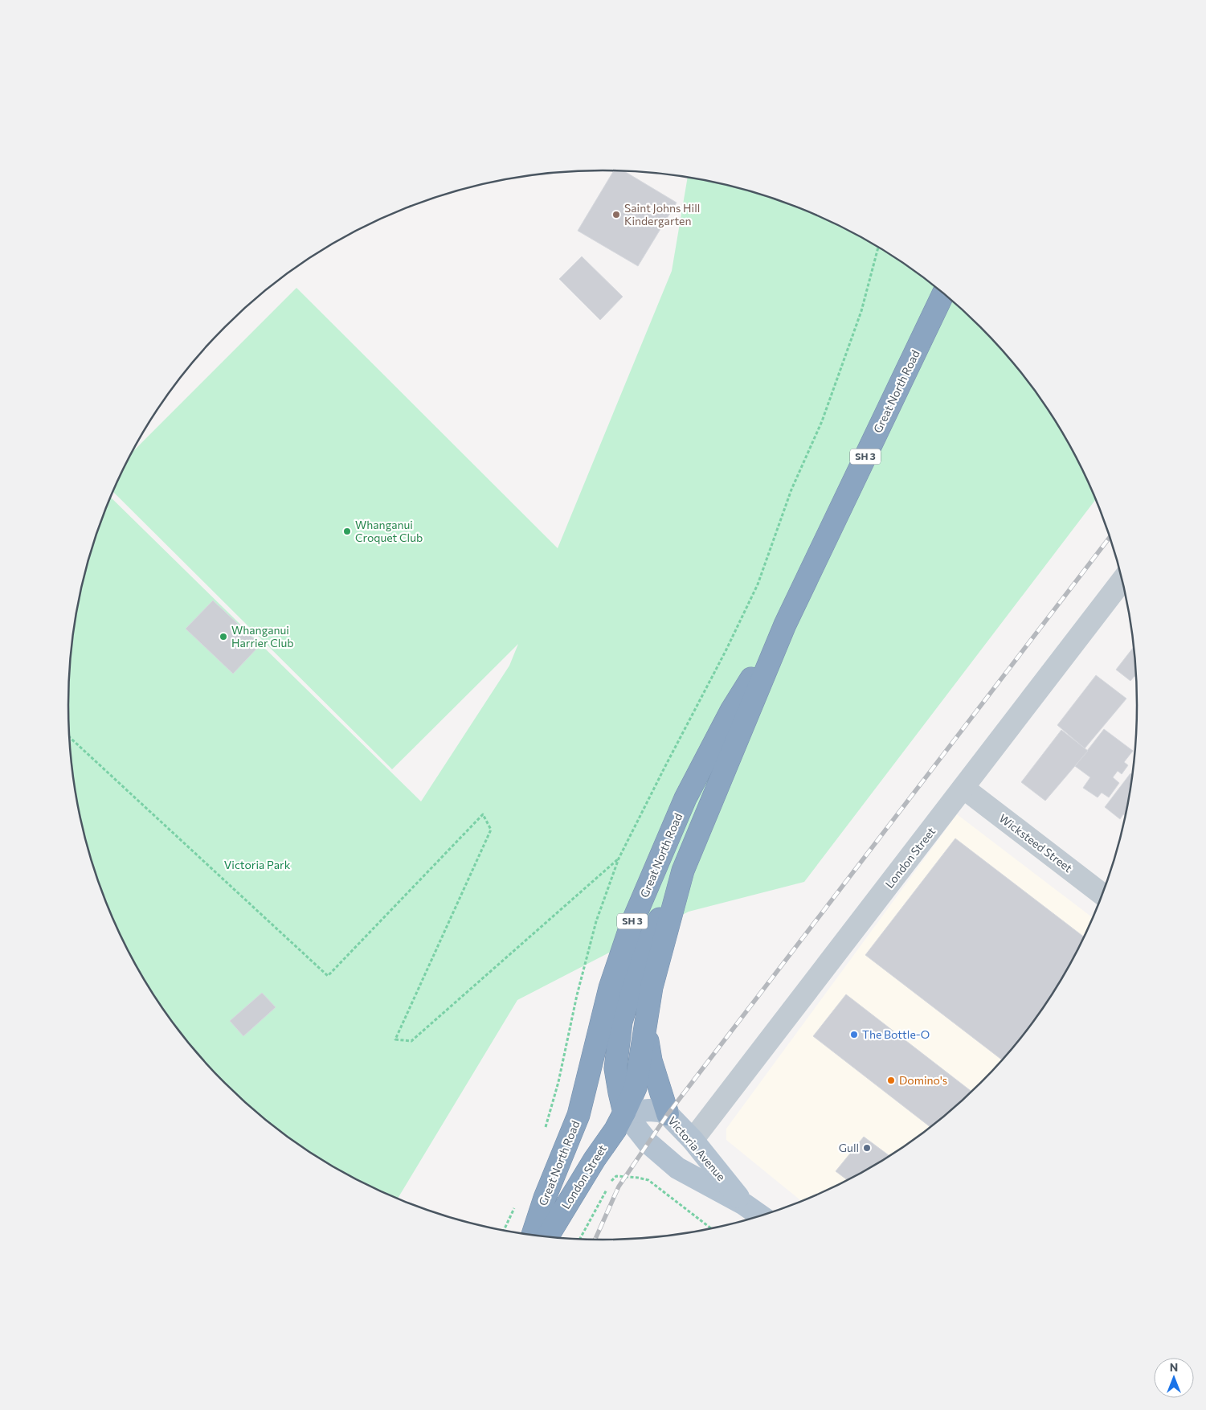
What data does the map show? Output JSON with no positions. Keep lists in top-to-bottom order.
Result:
{
  "streets": {
    "highway": ["Great North Road", "SH 3", "London Street"],
    "main road": ["Victoria Avenue"],
    "street": ["Wicksteed Street"]
  },
  "crossings": [
    ["Great North Road", "London Street"],
    ["Great North Road", "Victoria Avenue"],
    ["Wicksteed Street", "London Street"],
    ["London Street", "Victoria Avenue"]
  ],
  "parks": ["Victoria Park"],
  "places": [
    "Saint Johns Hill Kindergarten",
    "Whanganui Croquet Club",
    "Whanganui Harrier Club",
    "The Bottle-O",
    "Domino's",
    "Gull"
  ],
  "north": "top"
}
